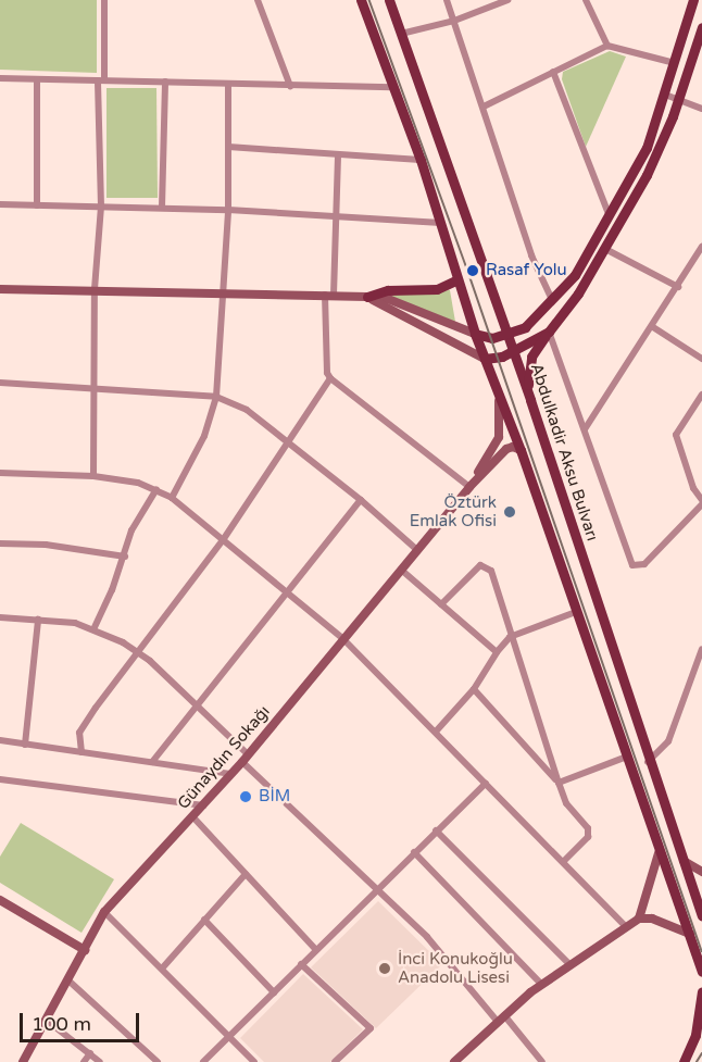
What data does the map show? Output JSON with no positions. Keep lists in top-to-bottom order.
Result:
{
  "streets": {
    "main road": ["Abdulkadir Aksu Bulvarı"],
    "street": ["Günaydın Sokağı"]
  },
  "places": [
    "Rasaf Yolu",
    "Öztürk Emlak Ofisi",
    "BİM",
    "İnci Konukoğlu Anadolu Lisesi"
  ],
  "scale_bar": "100 m"
}
